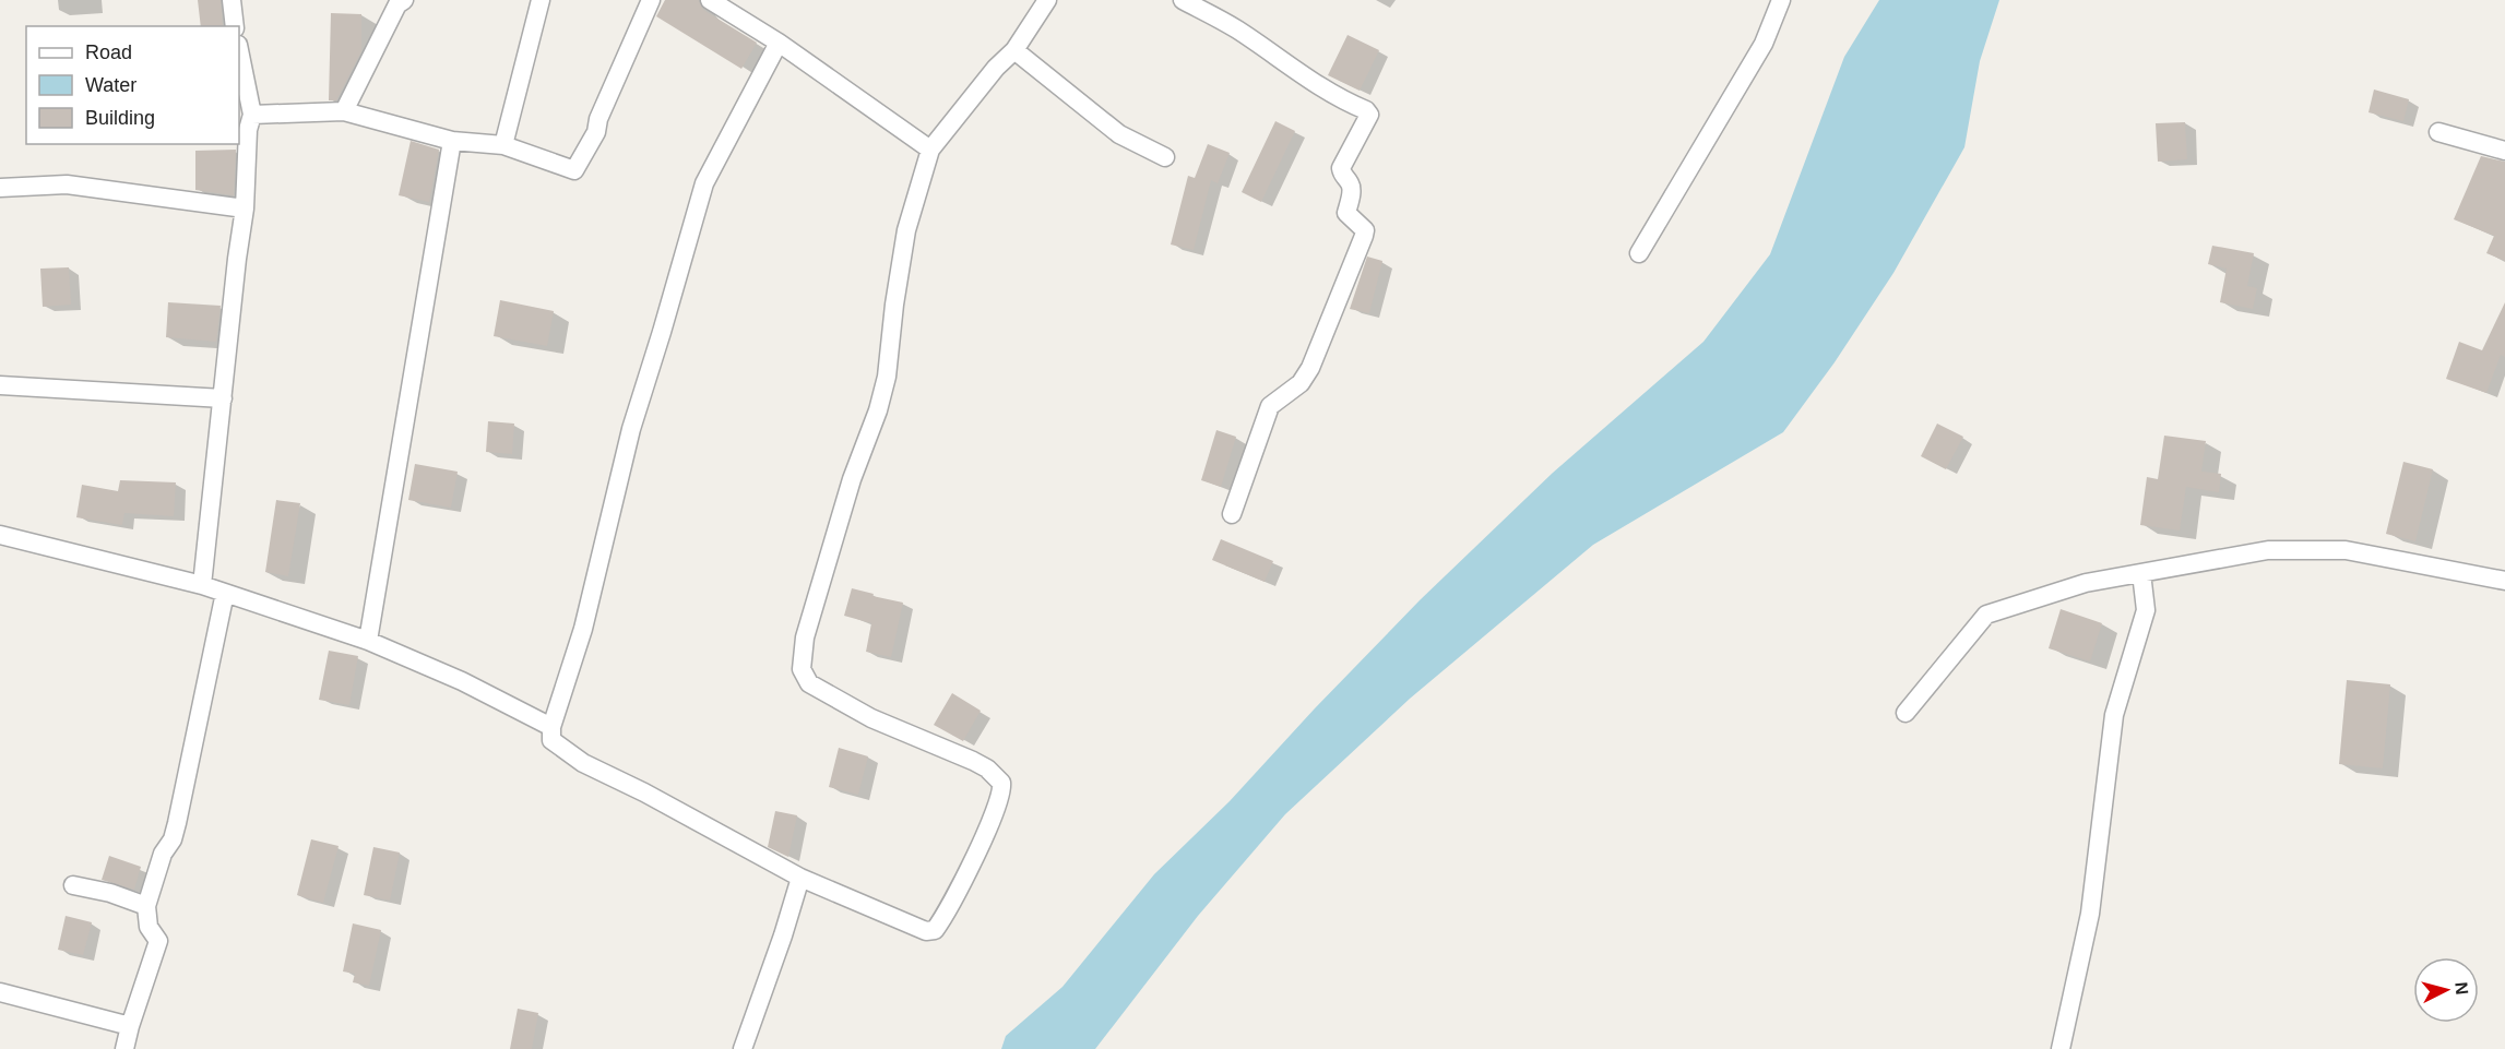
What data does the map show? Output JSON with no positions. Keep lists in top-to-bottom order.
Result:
{
  "legend": ["Road", "Water", "Building"],
  "north": "right"
}
